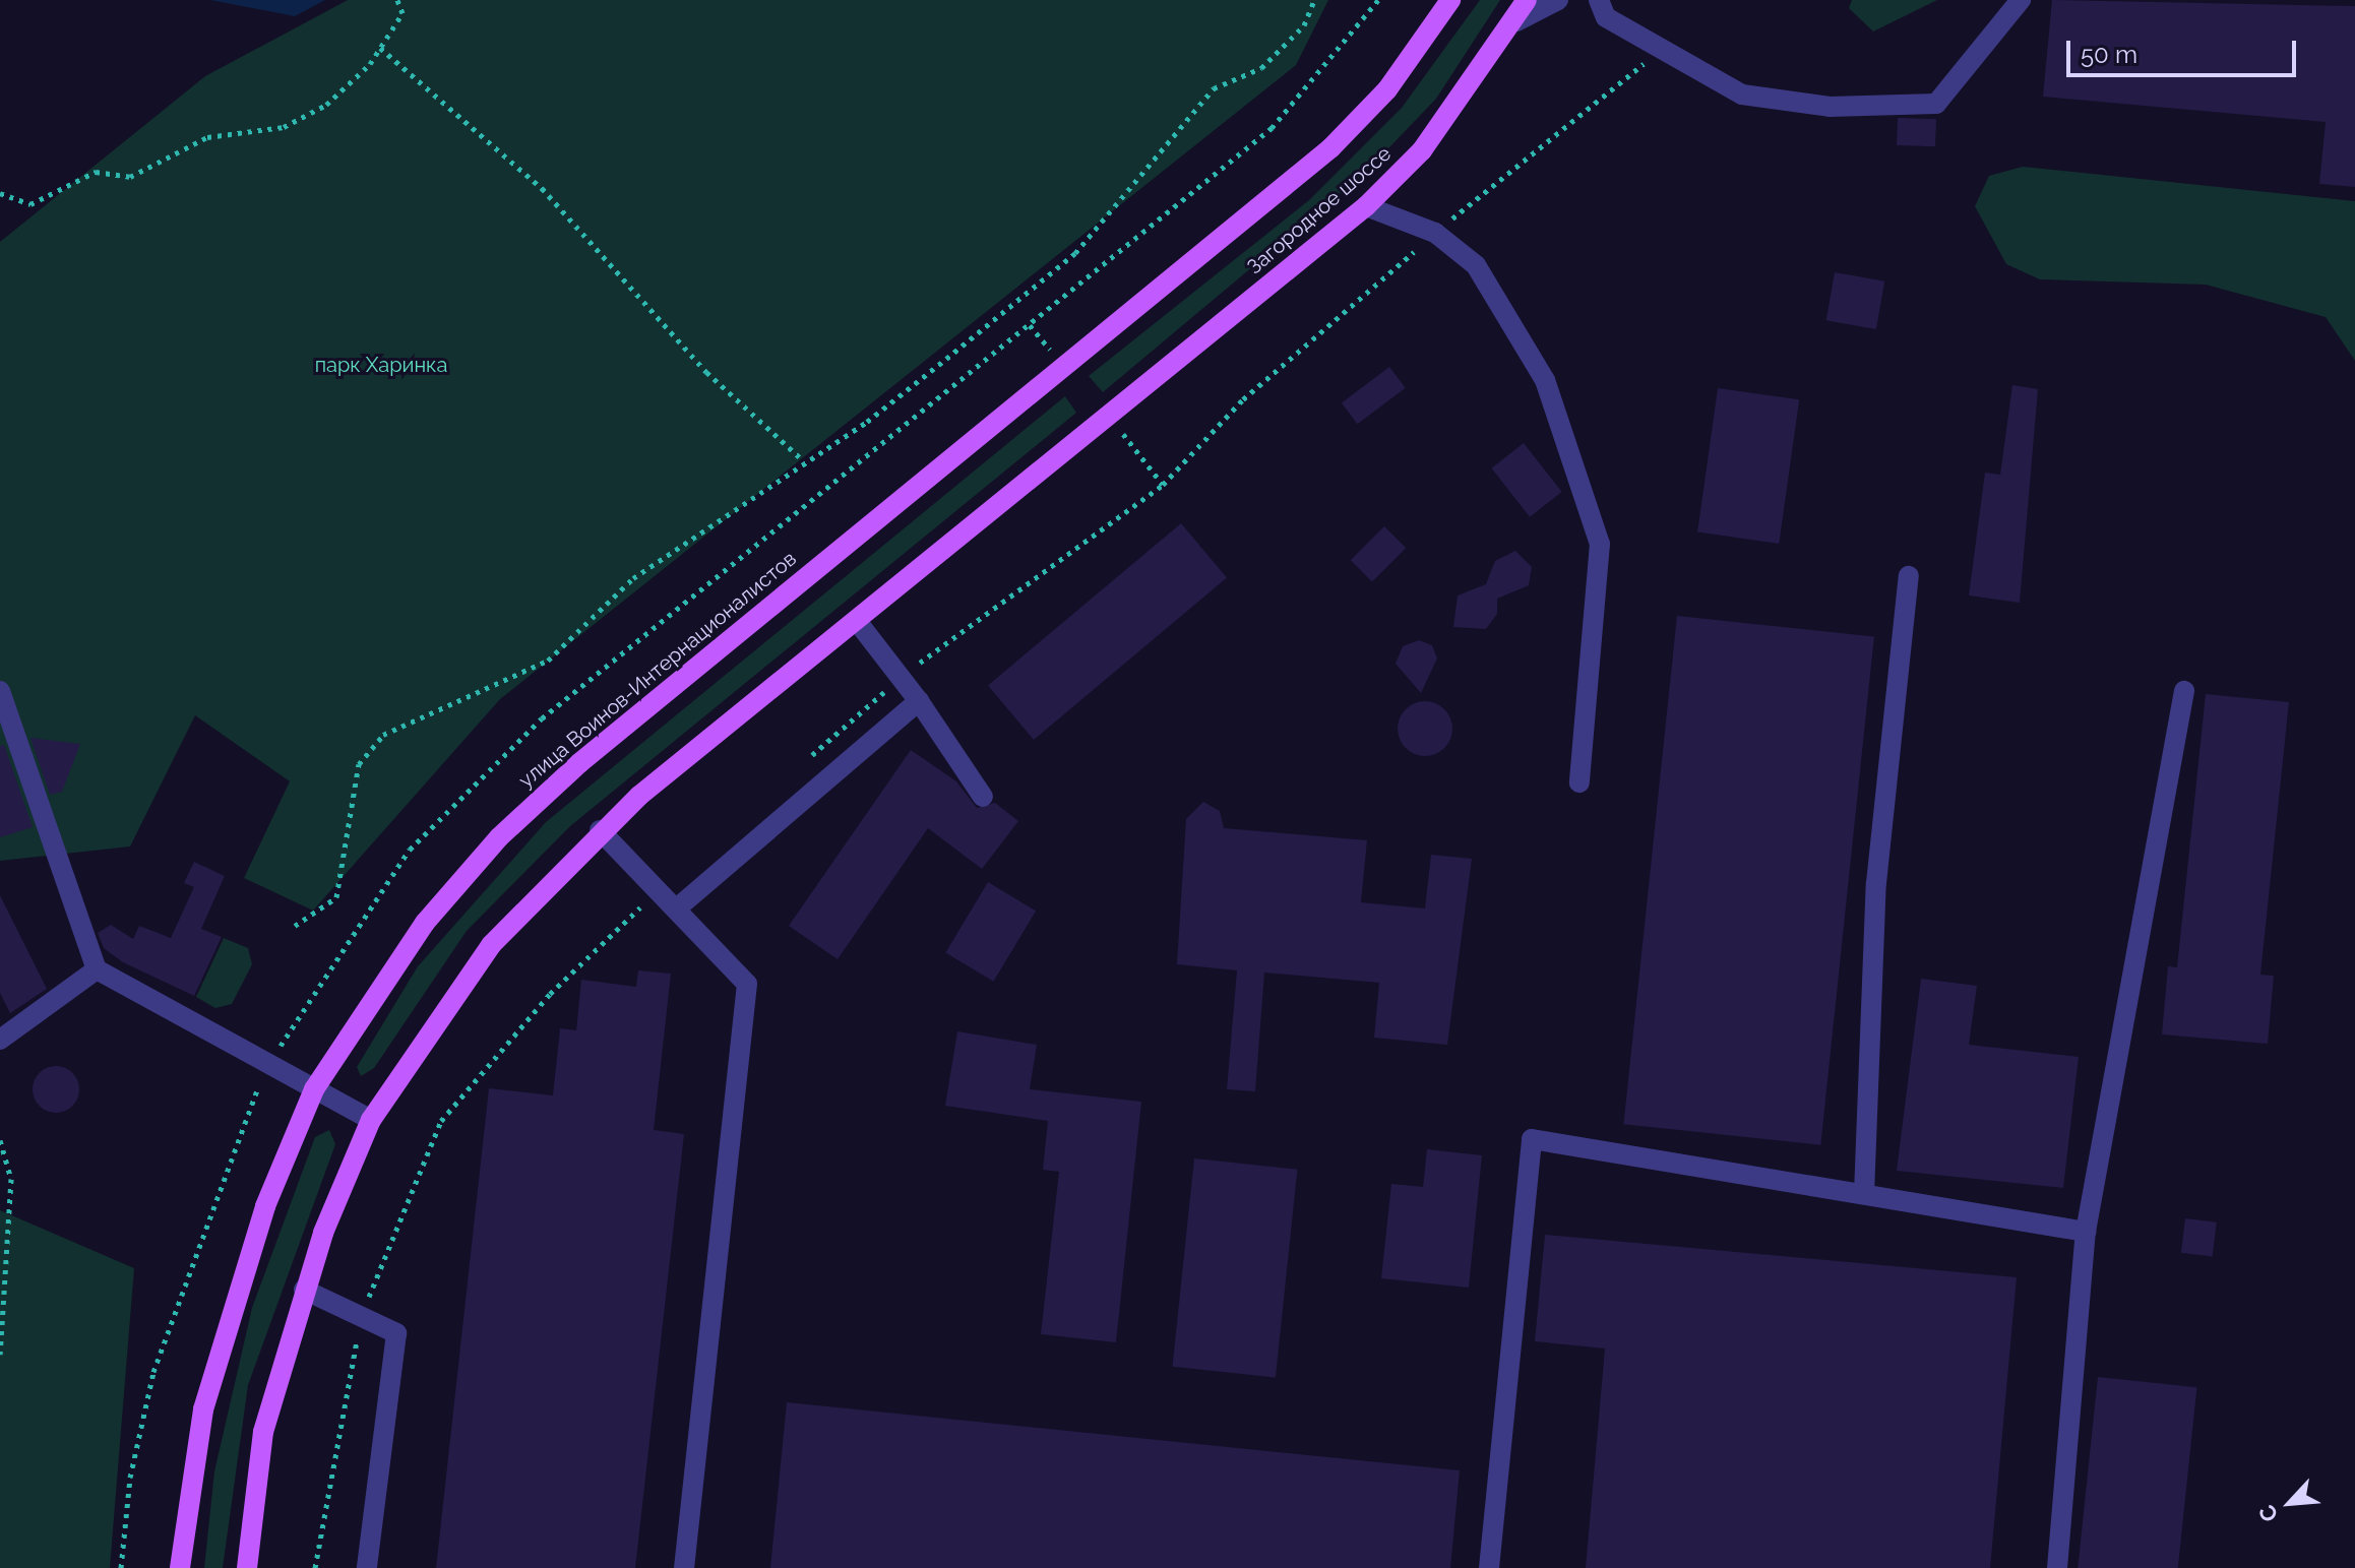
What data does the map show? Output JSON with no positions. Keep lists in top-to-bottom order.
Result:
{
  "streets": {
    "main road": ["Загородное шоссе", "улица Воинов-Интернационалистов"]
  },
  "parks": ["парк Харинка"],
  "scale_bar": "50 m",
  "north": "bottom left"
}
